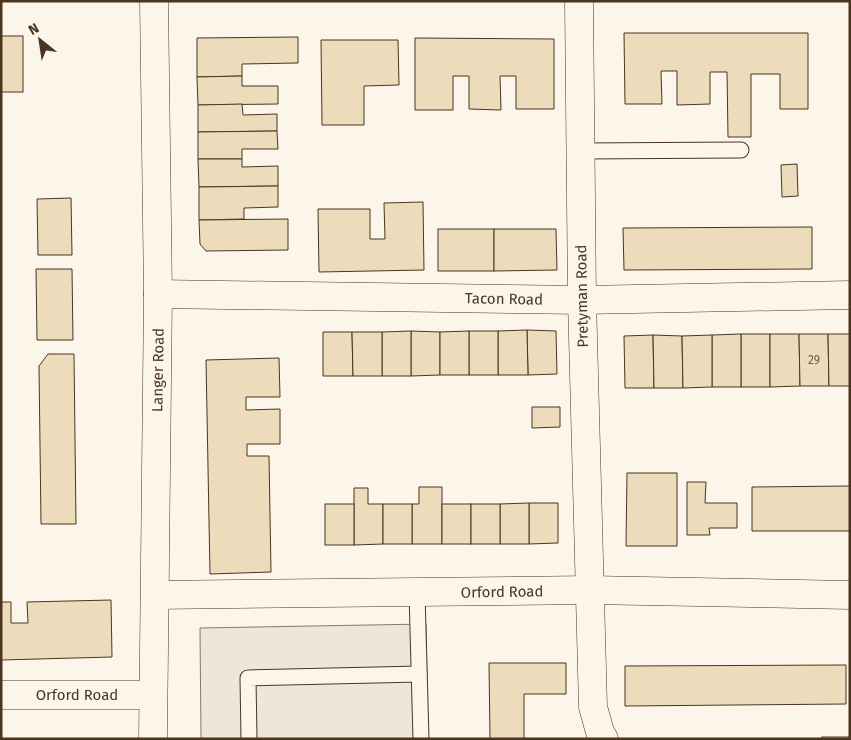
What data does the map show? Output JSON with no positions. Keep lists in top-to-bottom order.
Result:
{
  "streets": {
    "street": [
      "Pretyman Road",
      "Tacon Road",
      "Langer Road",
      "Orford Road"
    ]
  },
  "crossings": [
    ["Pretyman Road", "Tacon Road"],
    ["Pretyman Road", "Orford Road"],
    ["Tacon Road", "Langer Road"],
    ["Langer Road", "Orford Road"]
  ],
  "house_numbers": ["29"],
  "north": "top left"
}
